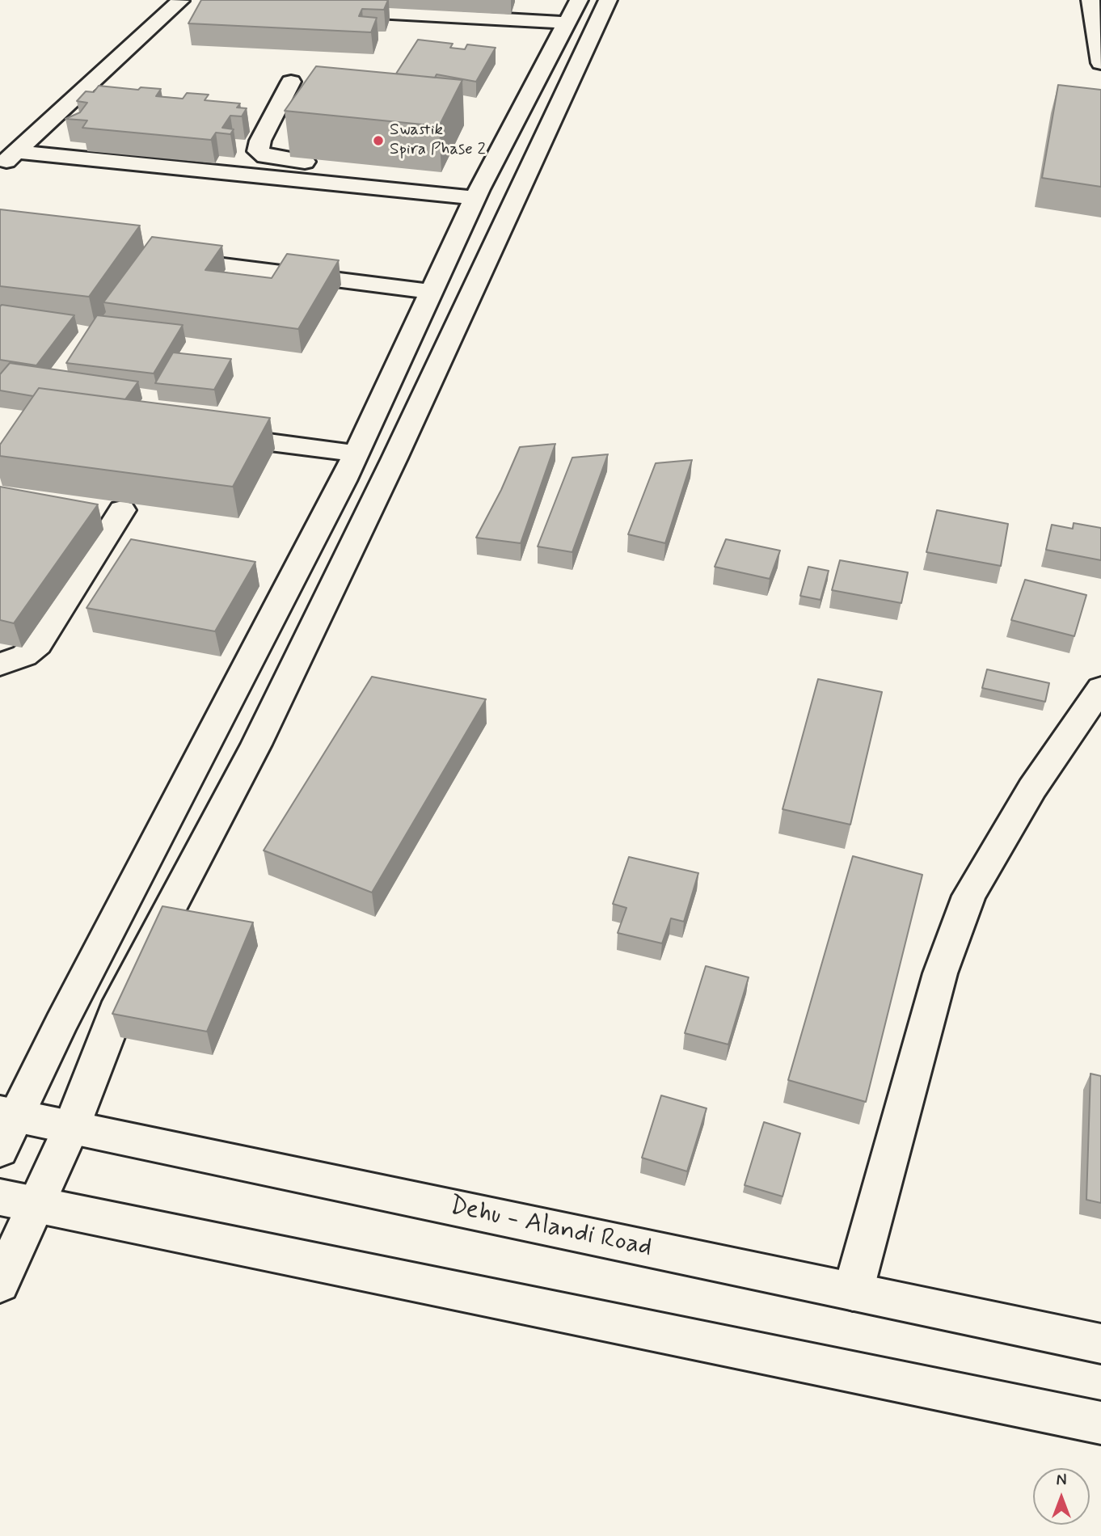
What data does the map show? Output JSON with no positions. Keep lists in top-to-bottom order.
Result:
{
  "streets": {
    "street": ["Dehu - Alandi Road"]
  },
  "places": ["Swastik Spira Phase 2"],
  "north": "top"
}
